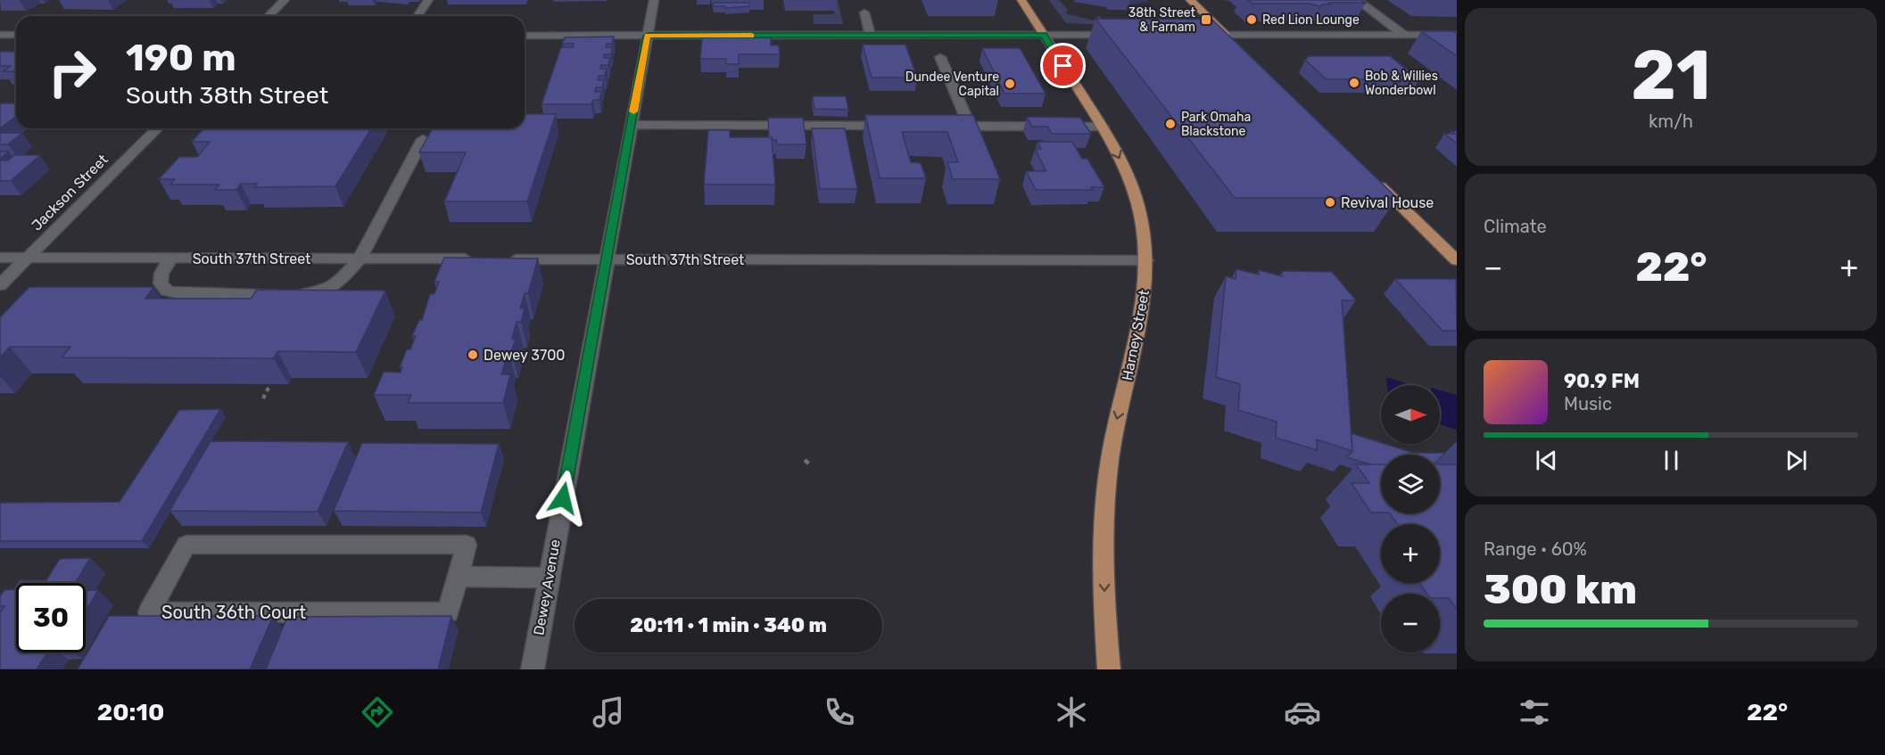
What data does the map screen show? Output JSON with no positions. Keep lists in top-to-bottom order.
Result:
{
  "streets": {
    "main road": ["Harney Street"],
    "street": [
      "Jackson Street",
      "South 37th Street",
      "Dewey Avenue",
      "South 36th Court"
    ]
  },
  "crossings": [
    ["Jackson Street", "South 37th Street"],
    ["South 37th Street", "Harney Street"],
    ["South 37th Street", "Dewey Avenue"]
  ],
  "one_way": ["Harney Street"],
  "places": {
    "transit": ["38th Street & Farnam"],
    "other": [
      "Red Lion Lounge",
      "Bob & Willies Wonderbowl",
      "Dundee Venture Capital",
      "Park Omaha Blackstone",
      "Revival House",
      "Dewey 3700"
    ]
  },
  "north": "right",
  "page": {
    "tile": [
      ["21", "km/h"],
      "Climate",
      ["Range · 60%", "300 km"]
    ],
    "turn": ["190 m", "South 38th Street"],
    "heat": ["−", "22°", "+"],
    "song": ["90.9 FM", "Music"],
    "map_buttons": ["+", "−"],
    "limit": "30",
    "trip": "20:11 · 1 min · 340 m",
    "tabs": ["20:10", "22°"]
  }
}
